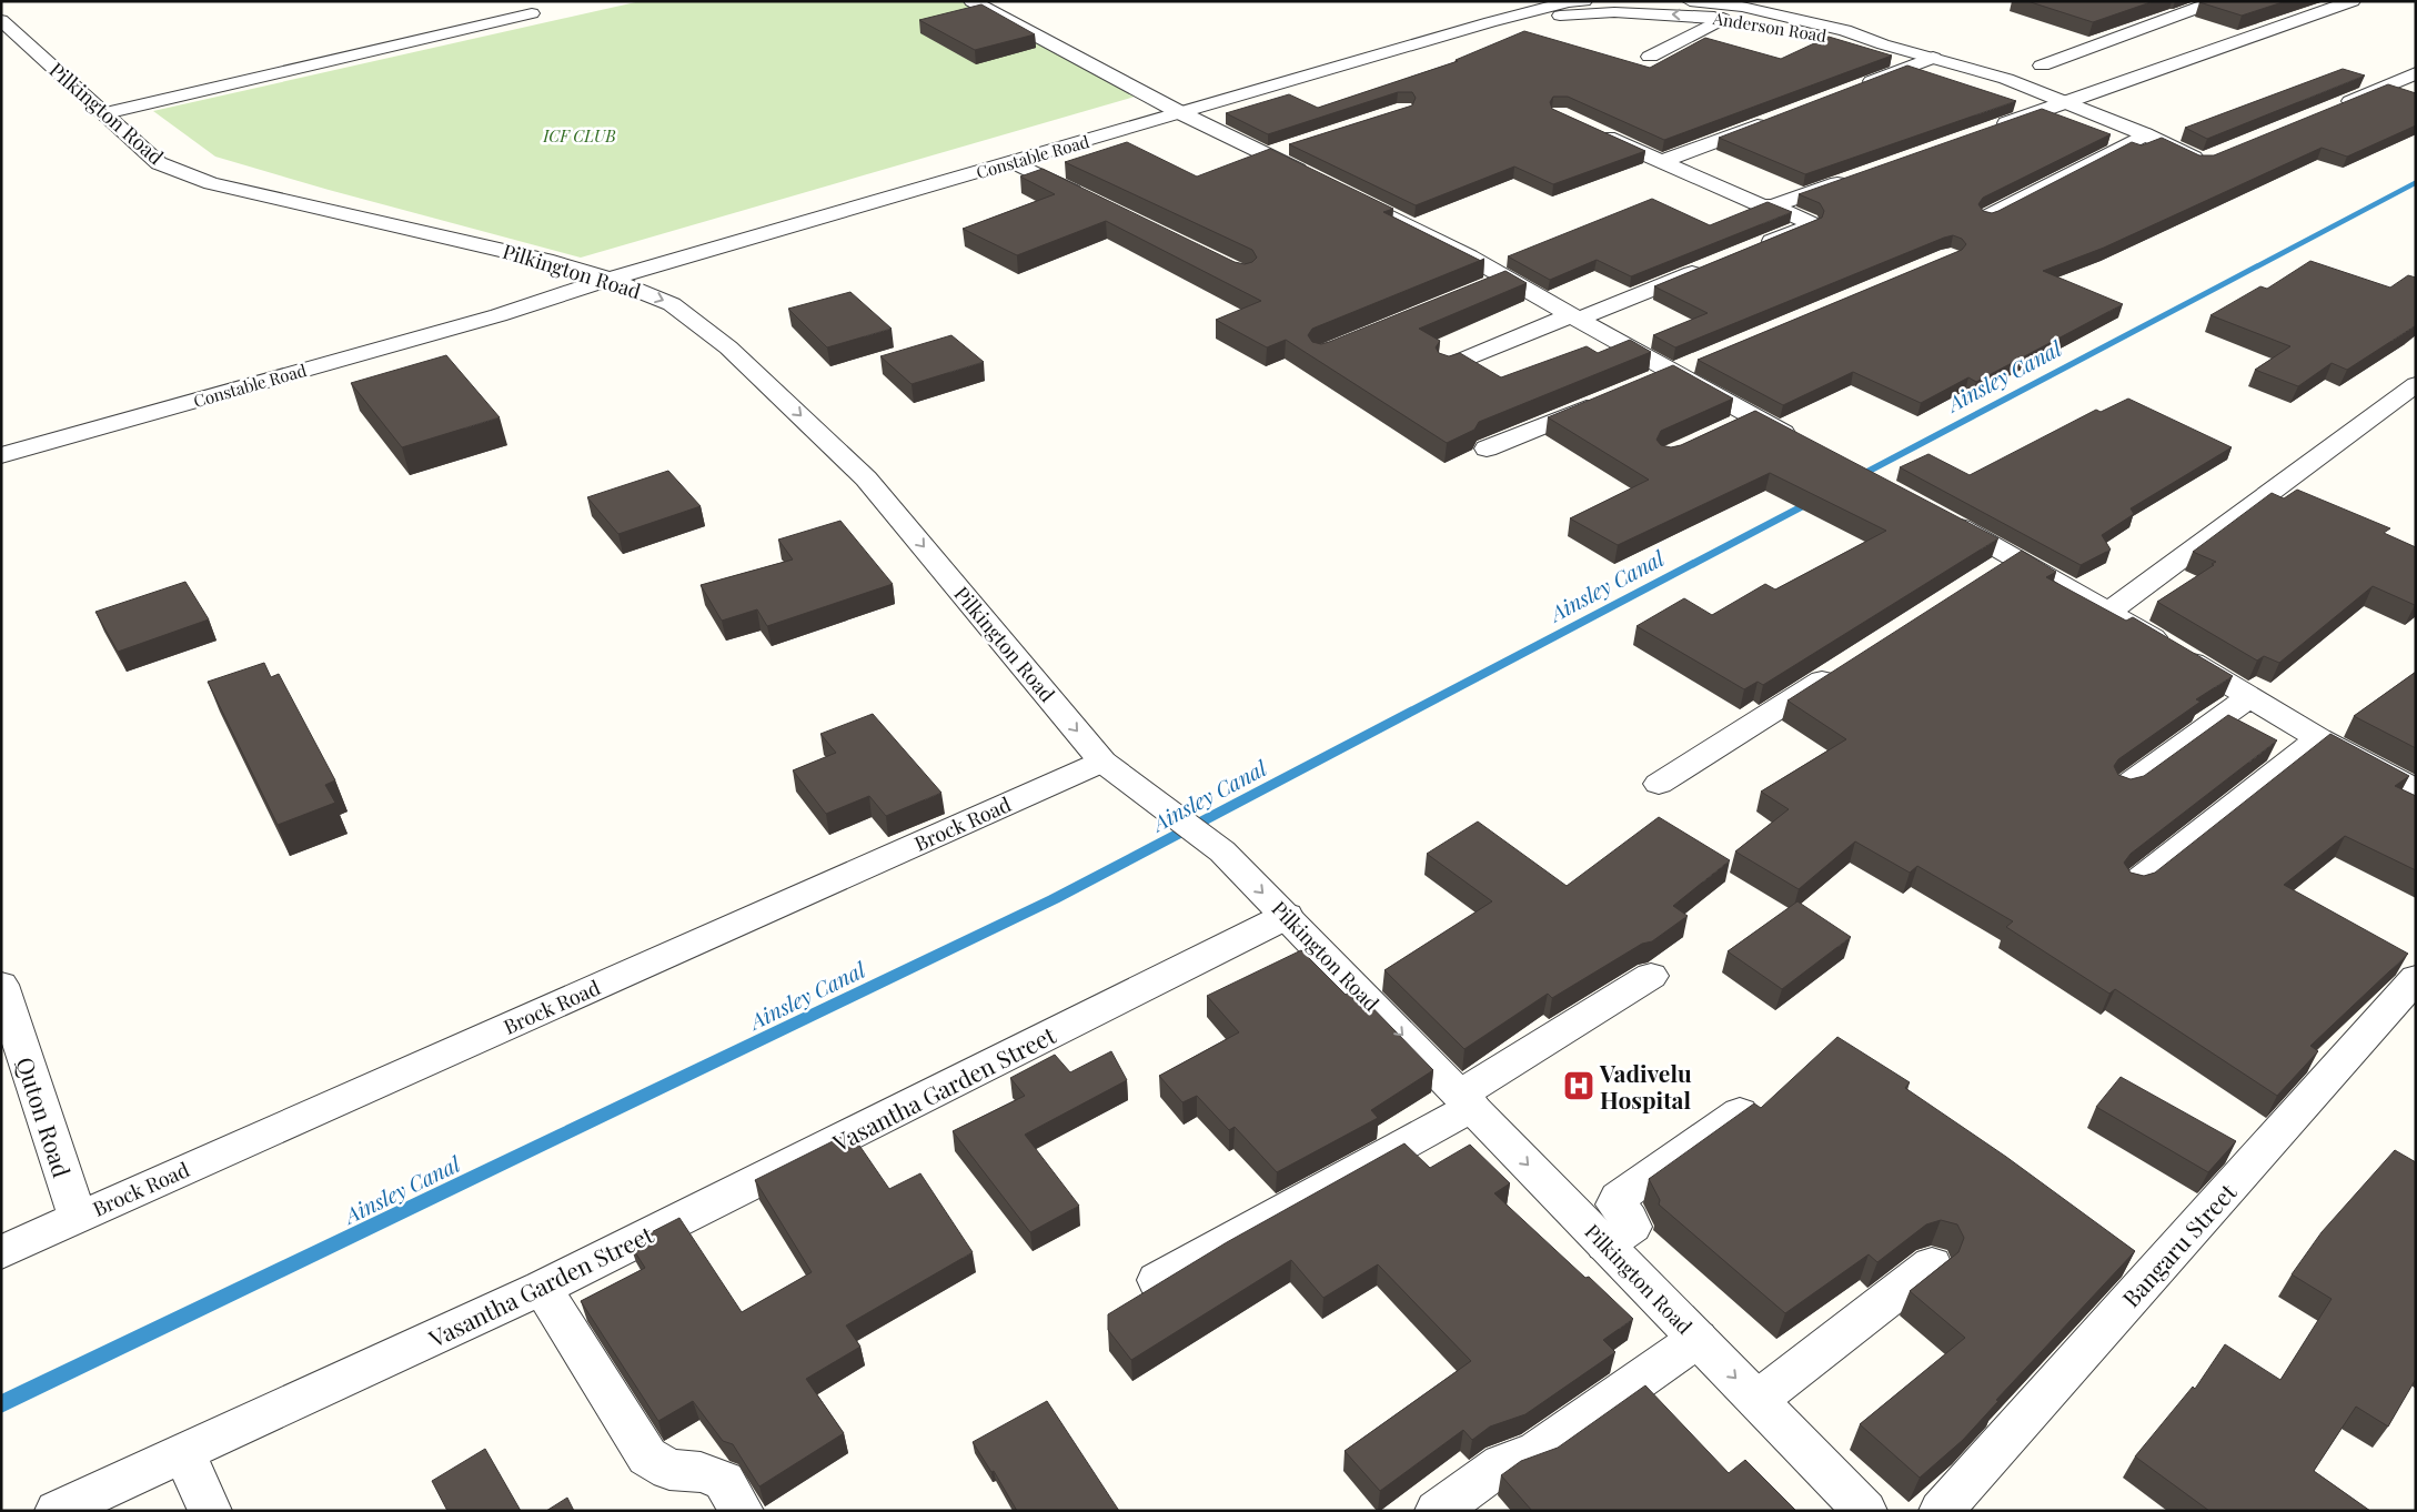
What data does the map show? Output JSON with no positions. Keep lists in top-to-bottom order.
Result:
{
  "streets": {
    "street": [
      "Anderson Road",
      "Pilkington Road",
      "Constable Road",
      "Brock Road",
      "Vasantha Garden Street",
      "Quton Road",
      "Bangaru Street"
    ]
  },
  "crossings": [
    ["Anderson Road", "Constable Road"],
    ["Pilkington Road", "Constable Road"],
    ["Pilkington Road", "Brock Road"],
    ["Pilkington Road", "Vasantha Garden Street"],
    ["Brock Road", "Quton Road"]
  ],
  "one_way": ["Pilkington Road"],
  "water": ["Ainsley Canal"],
  "parks": ["ICF CLUB"],
  "places": {
    "hospital": ["Vadivelu Hospital"]
  }
}
